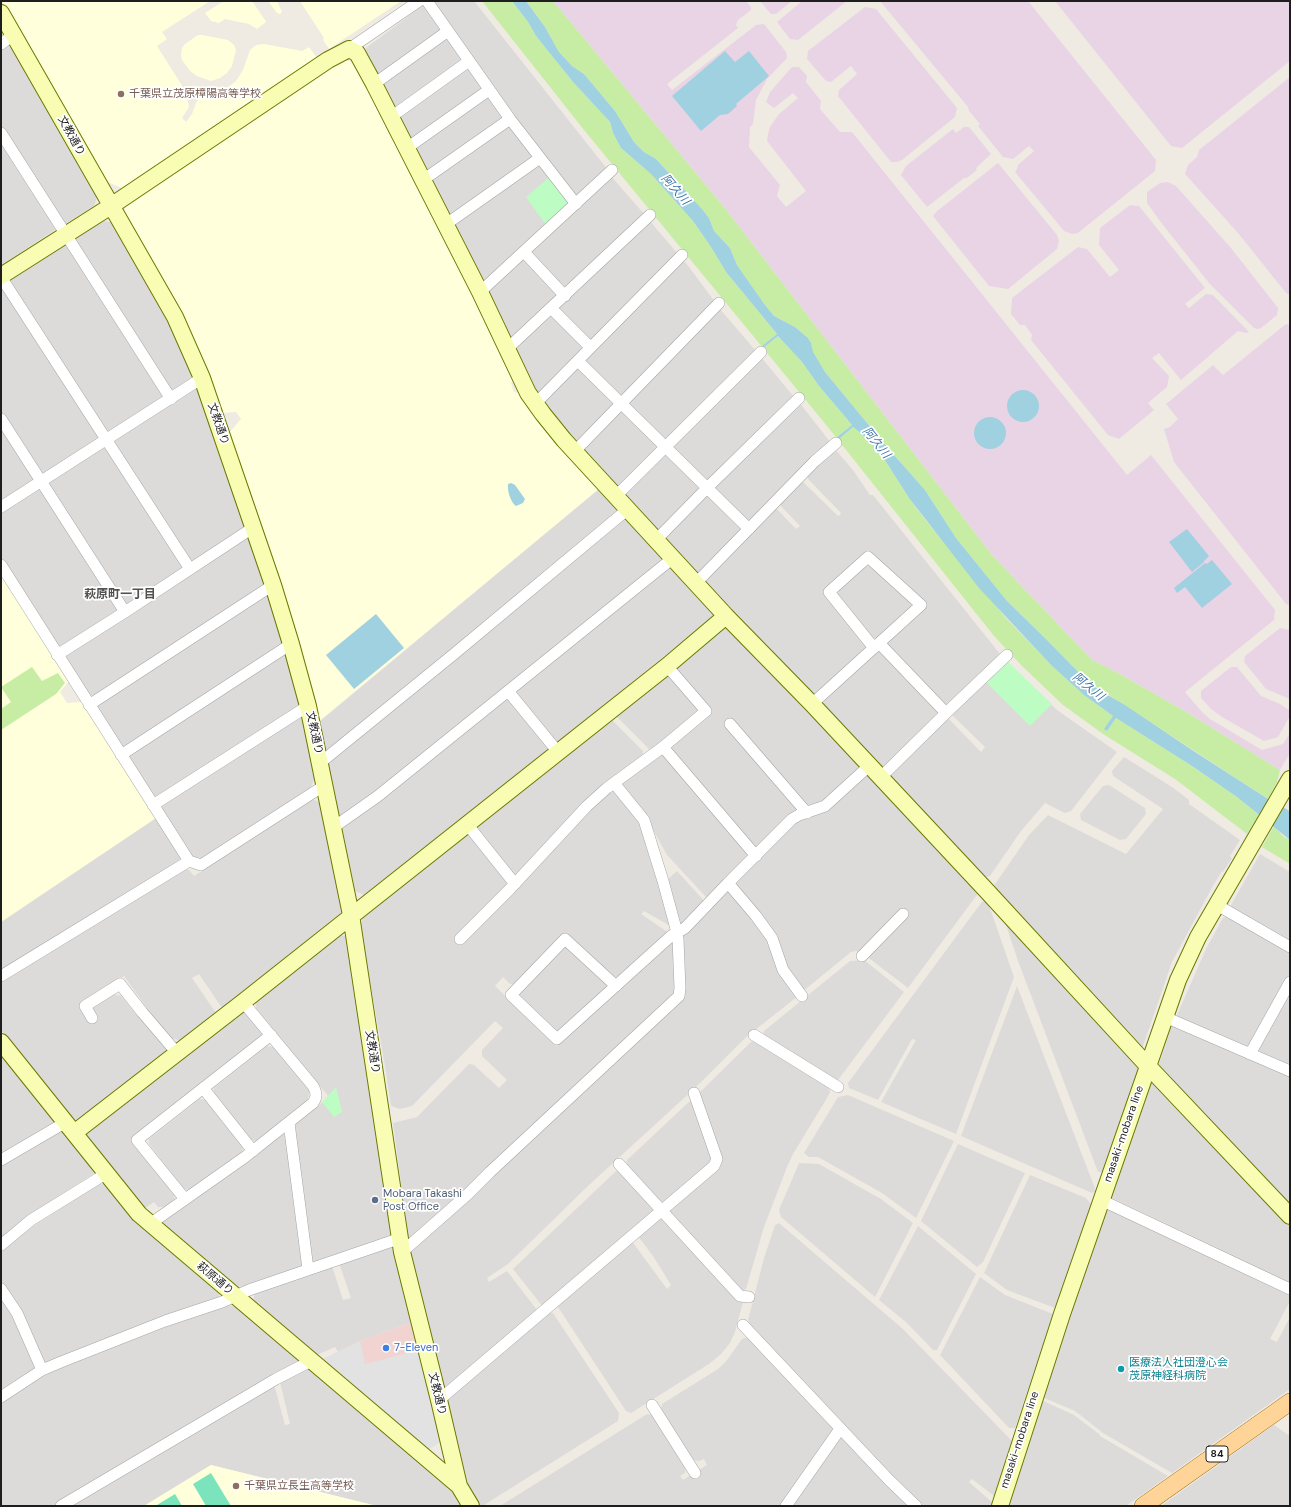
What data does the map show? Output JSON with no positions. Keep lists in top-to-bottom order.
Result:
{
  "streets": {
    "main road": ["84"],
    "street": ["文教通り", "masaki-mobara line", "萩原通り"]
  },
  "crossings": [
    ["文教通り", "萩原通り"]
  ],
  "districts": ["萩原町一丁目"],
  "water": ["阿久川"],
  "places": [
    "千葉県立茂原樟陽高等学校",
    "Mobara Takashi Post Office",
    "7-Eleven",
    "医療法人社団澄心会 茂原神経科病院",
    "千葉県立長生高等学校"
  ]
}
